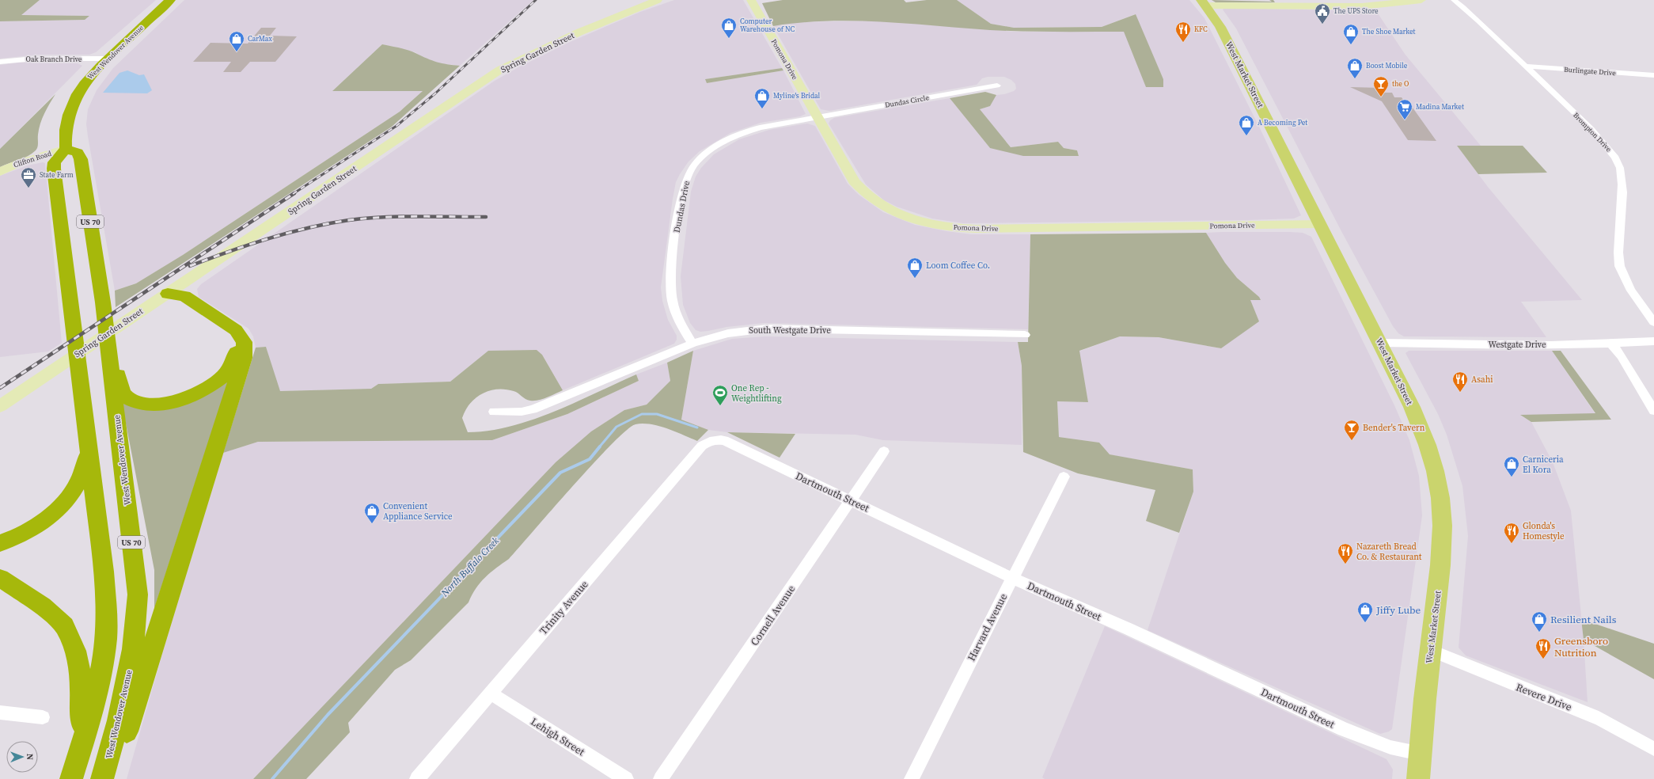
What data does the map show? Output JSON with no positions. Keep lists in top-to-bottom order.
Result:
{
  "streets": {
    "highway": ["West Wendover Avenue", "US 70"],
    "main road": ["West Market Street"],
    "street": [
      "Spring Garden Street",
      "Oak Branch Drive",
      "Pomona Drive",
      "Burlingate Drive",
      "Dundas Circle",
      "Brompton Drive",
      "Clifton Road",
      "Dundas Drive",
      "South Westgate Drive",
      "Westgate Drive",
      "Dartmouth Street",
      "Trinity Avenue",
      "Cornell Avenue",
      "Harvard Avenue",
      "Revere Drive",
      "Lehigh Street"
    ]
  },
  "crossings": [
    ["West Wendover Avenue", "Oak Branch Drive"],
    ["West Wendover Avenue", "Clifton Road"],
    ["Pomona Drive", "West Market Street"],
    ["Pomona Drive", "Dundas Circle"],
    ["Pomona Drive", "Dundas Drive"],
    ["Burlingate Drive", "Brompton Drive"],
    ["West Market Street", "Westgate Drive"],
    ["West Market Street", "Dartmouth Street"],
    ["West Market Street", "Revere Drive"],
    ["Dundas Circle", "Dundas Drive"],
    ["Dundas Drive", "South Westgate Drive"],
    ["Dartmouth Street", "Trinity Avenue"],
    ["Dartmouth Street", "Cornell Avenue"],
    ["Dartmouth Street", "Harvard Avenue"],
    ["Trinity Avenue", "Lehigh Street"]
  ],
  "water": ["North Buffalo Creek"],
  "places": {
    "public building": ["The UPS Store"],
    "shop": [
      "Computer Warehouse of NC",
      "The Shoe Market",
      "CarMax",
      "Boost Mobile",
      "Myline's Bridal",
      "A Becoming Pet",
      "Loom Coffee Co.",
      "Carniceria El Kora",
      "Convenient Appliance Service",
      "Jiffy Lube",
      "Resilient Nails"
    ],
    "restaurant": [
      "KFC",
      "Asahi",
      "Glonda's Homestyle",
      "Nazareth Bread Co. & Restaurant",
      "Greensboro Nutrition"
    ],
    "bar": ["the O", "Bender's Tavern"],
    "supermarket": ["Madina Market"],
    "office": ["State Farm"],
    "sports": ["One Rep - Weightlifting"]
  },
  "north": "right"
}
